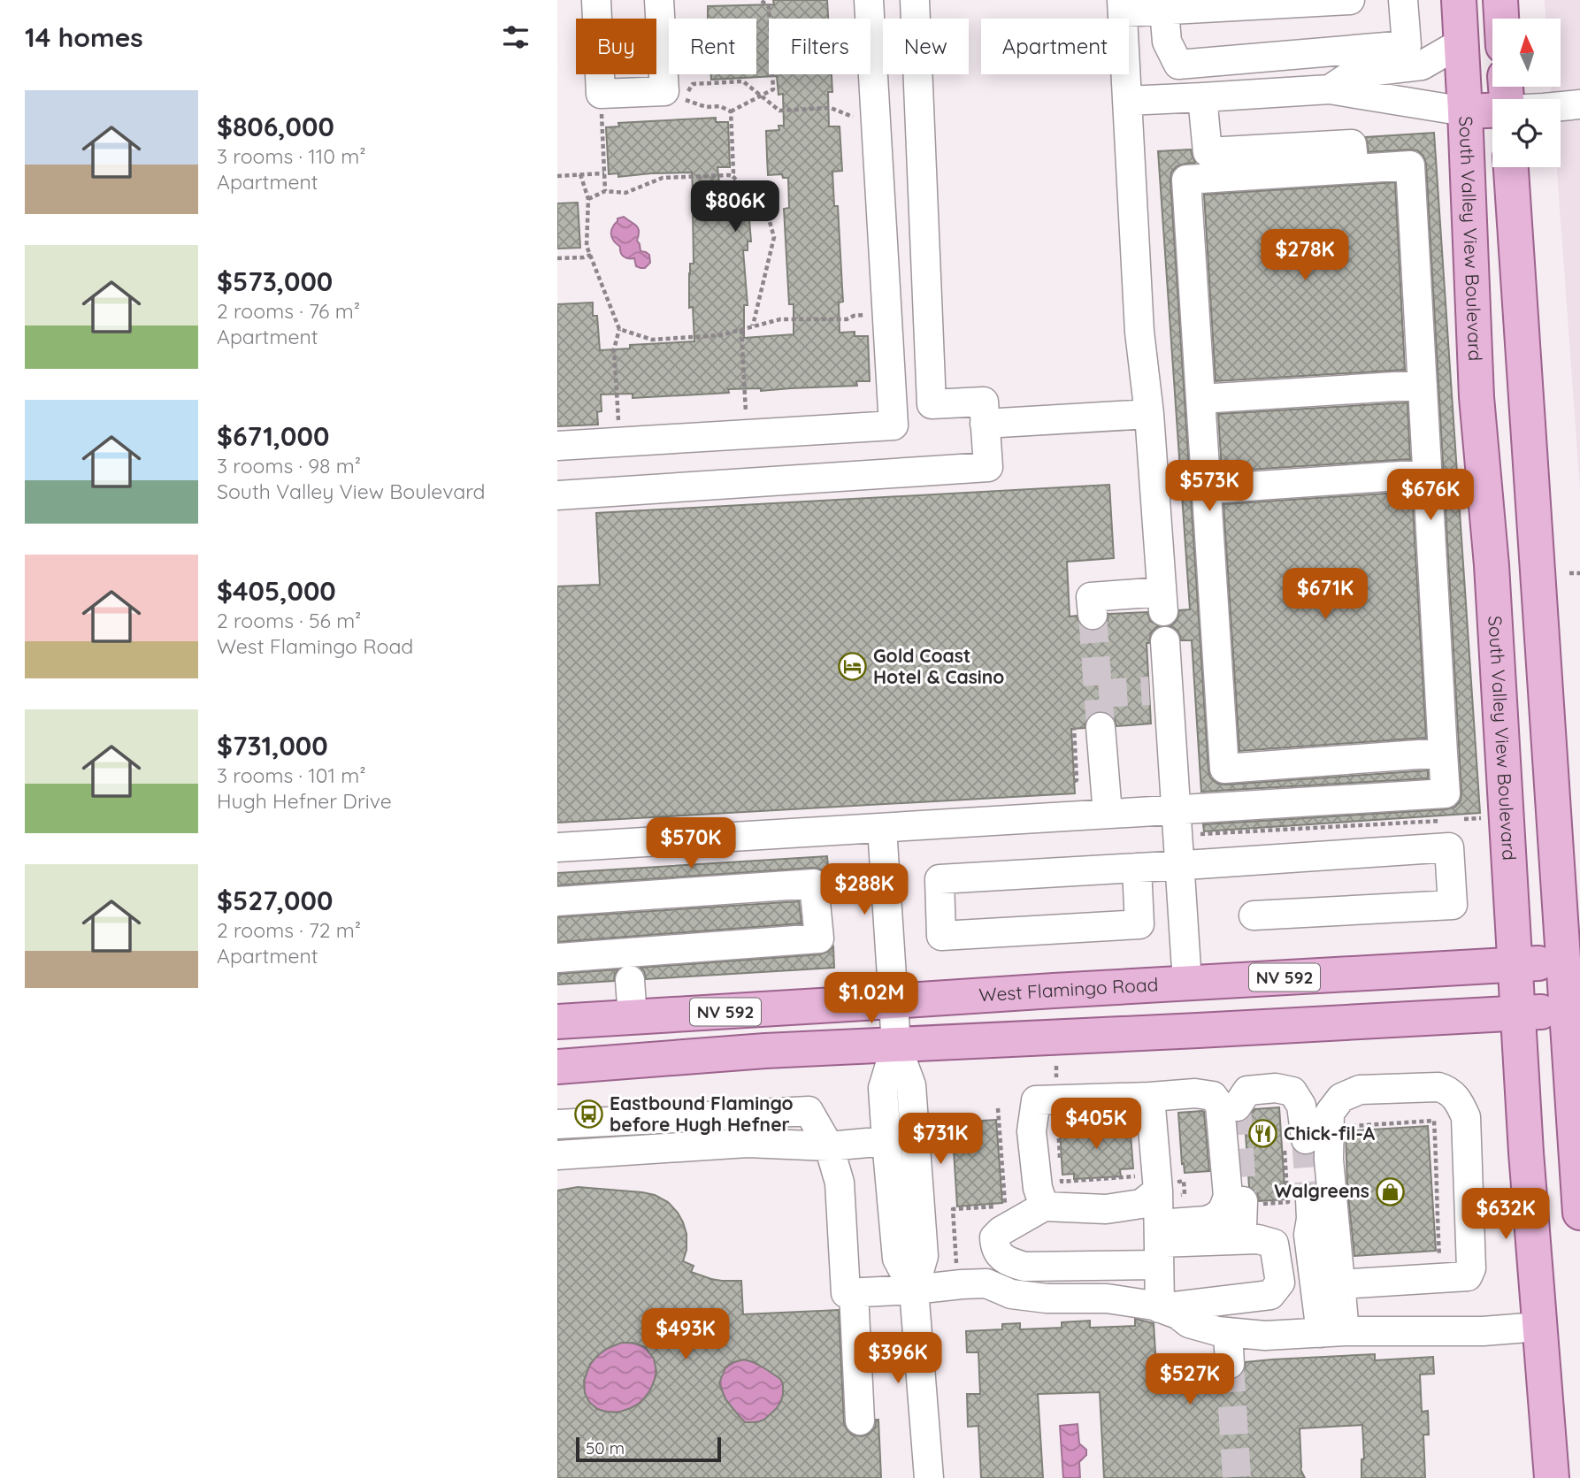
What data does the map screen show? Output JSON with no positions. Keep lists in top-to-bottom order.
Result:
{
  "streets": {
    "main road": ["South Valley View Boulevard", "NV 592", "West Flamingo Road"]
  },
  "crossings": [
    ["South Valley View Boulevard", "NV 592"],
    ["South Valley View Boulevard", "West Flamingo Road"]
  ],
  "places": {
    "hotel": ["Gold Coast Hotel & Casino"],
    "bus stop": ["Eastbound Flamingo before Hugh Hefner"],
    "restaurant": ["Chick-fil-A"],
    "shop": ["Walgreens"]
  },
  "scale_bar": "50 m",
  "north": "top",
  "page": {
    "heading": "14 homes",
    "chip": [
      "Buy",
      "Rent",
      "Filters",
      "New",
      "Apartment"
    ],
    "list": [
      {
        "name": "$806,000",
        "note": "3 rooms · 110 m² · Apartment"
      },
      {
        "name": "$573,000",
        "note": "2 rooms · 76 m² · Apartment"
      },
      {
        "name": "$671,000",
        "note": "3 rooms · 98 m² · South Valley View Boulevard"
      },
      {
        "name": "$405,000",
        "note": "2 rooms · 56 m² · West Flamingo Road"
      },
      {
        "name": "$731,000",
        "note": "3 rooms · 101 m² · Hugh Hefner Drive"
      },
      {
        "name": "$527,000",
        "note": "2 rooms · 72 m² · Apartment"
      }
    ],
    "price": [
      "$806K",
      "$278K",
      "$573K",
      "$676K",
      "$671K",
      "$570K",
      "$288K",
      "$1.02M",
      "$405K",
      "$731K",
      "$632K",
      "$493K",
      "$396K",
      "$527K"
    ],
    "scale": "50 m"
  }
}
